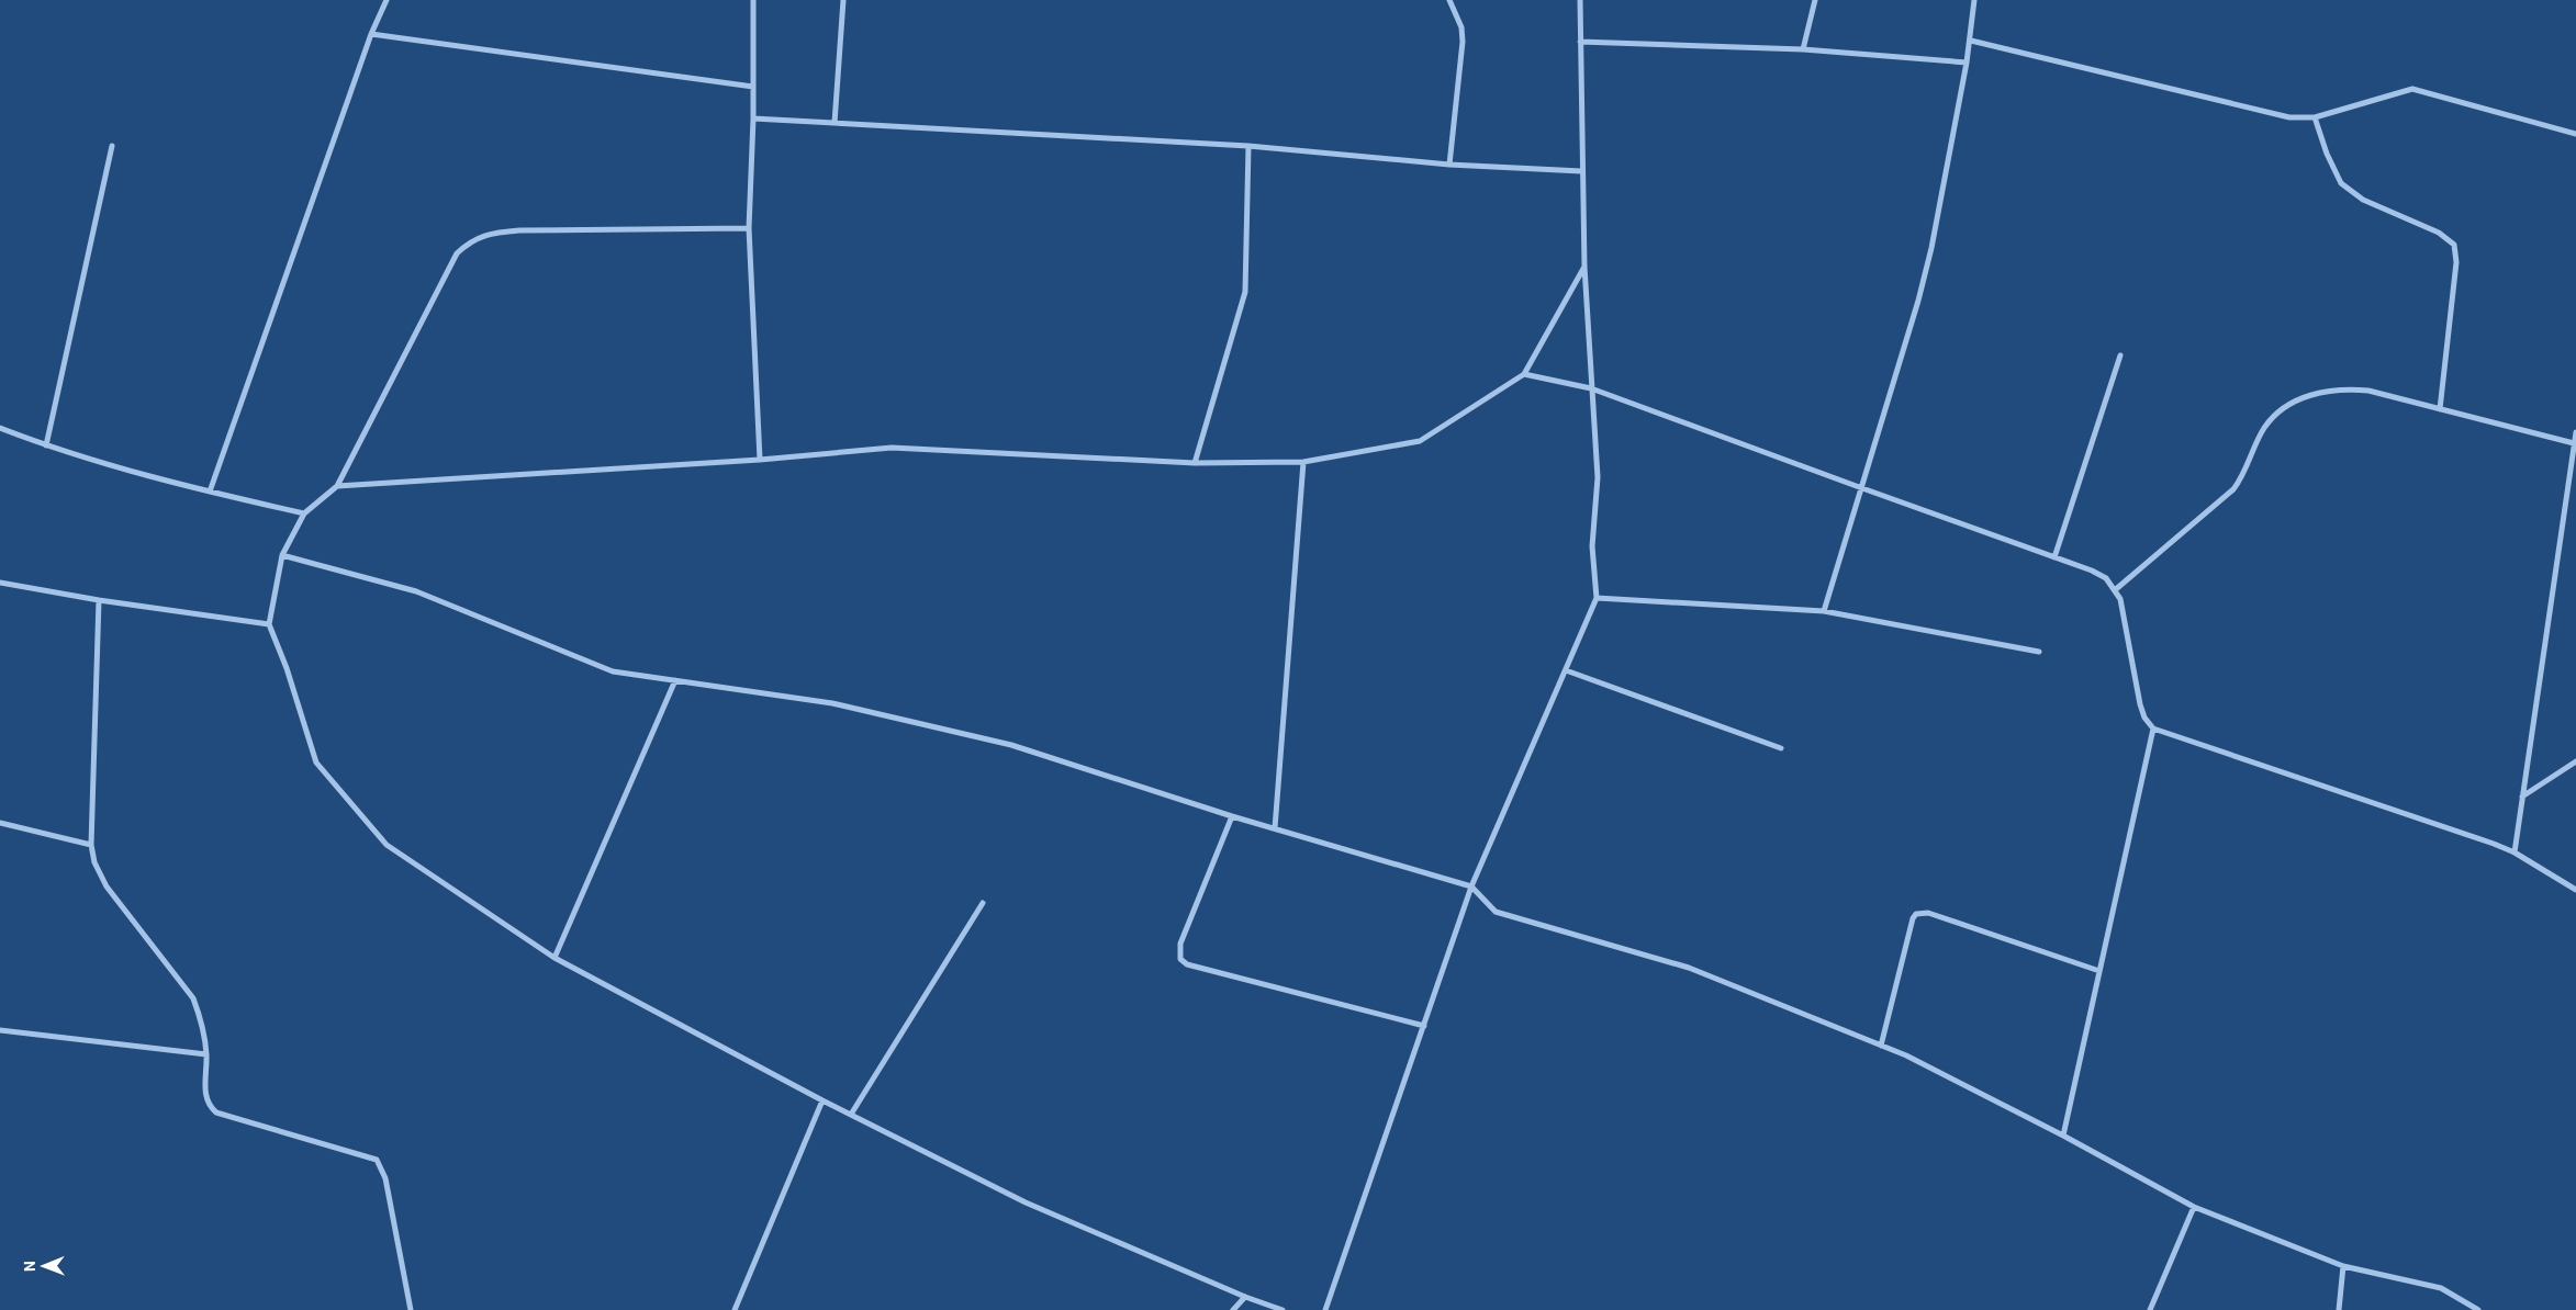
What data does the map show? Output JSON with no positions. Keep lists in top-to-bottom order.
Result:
{
  "north": "left"
}
